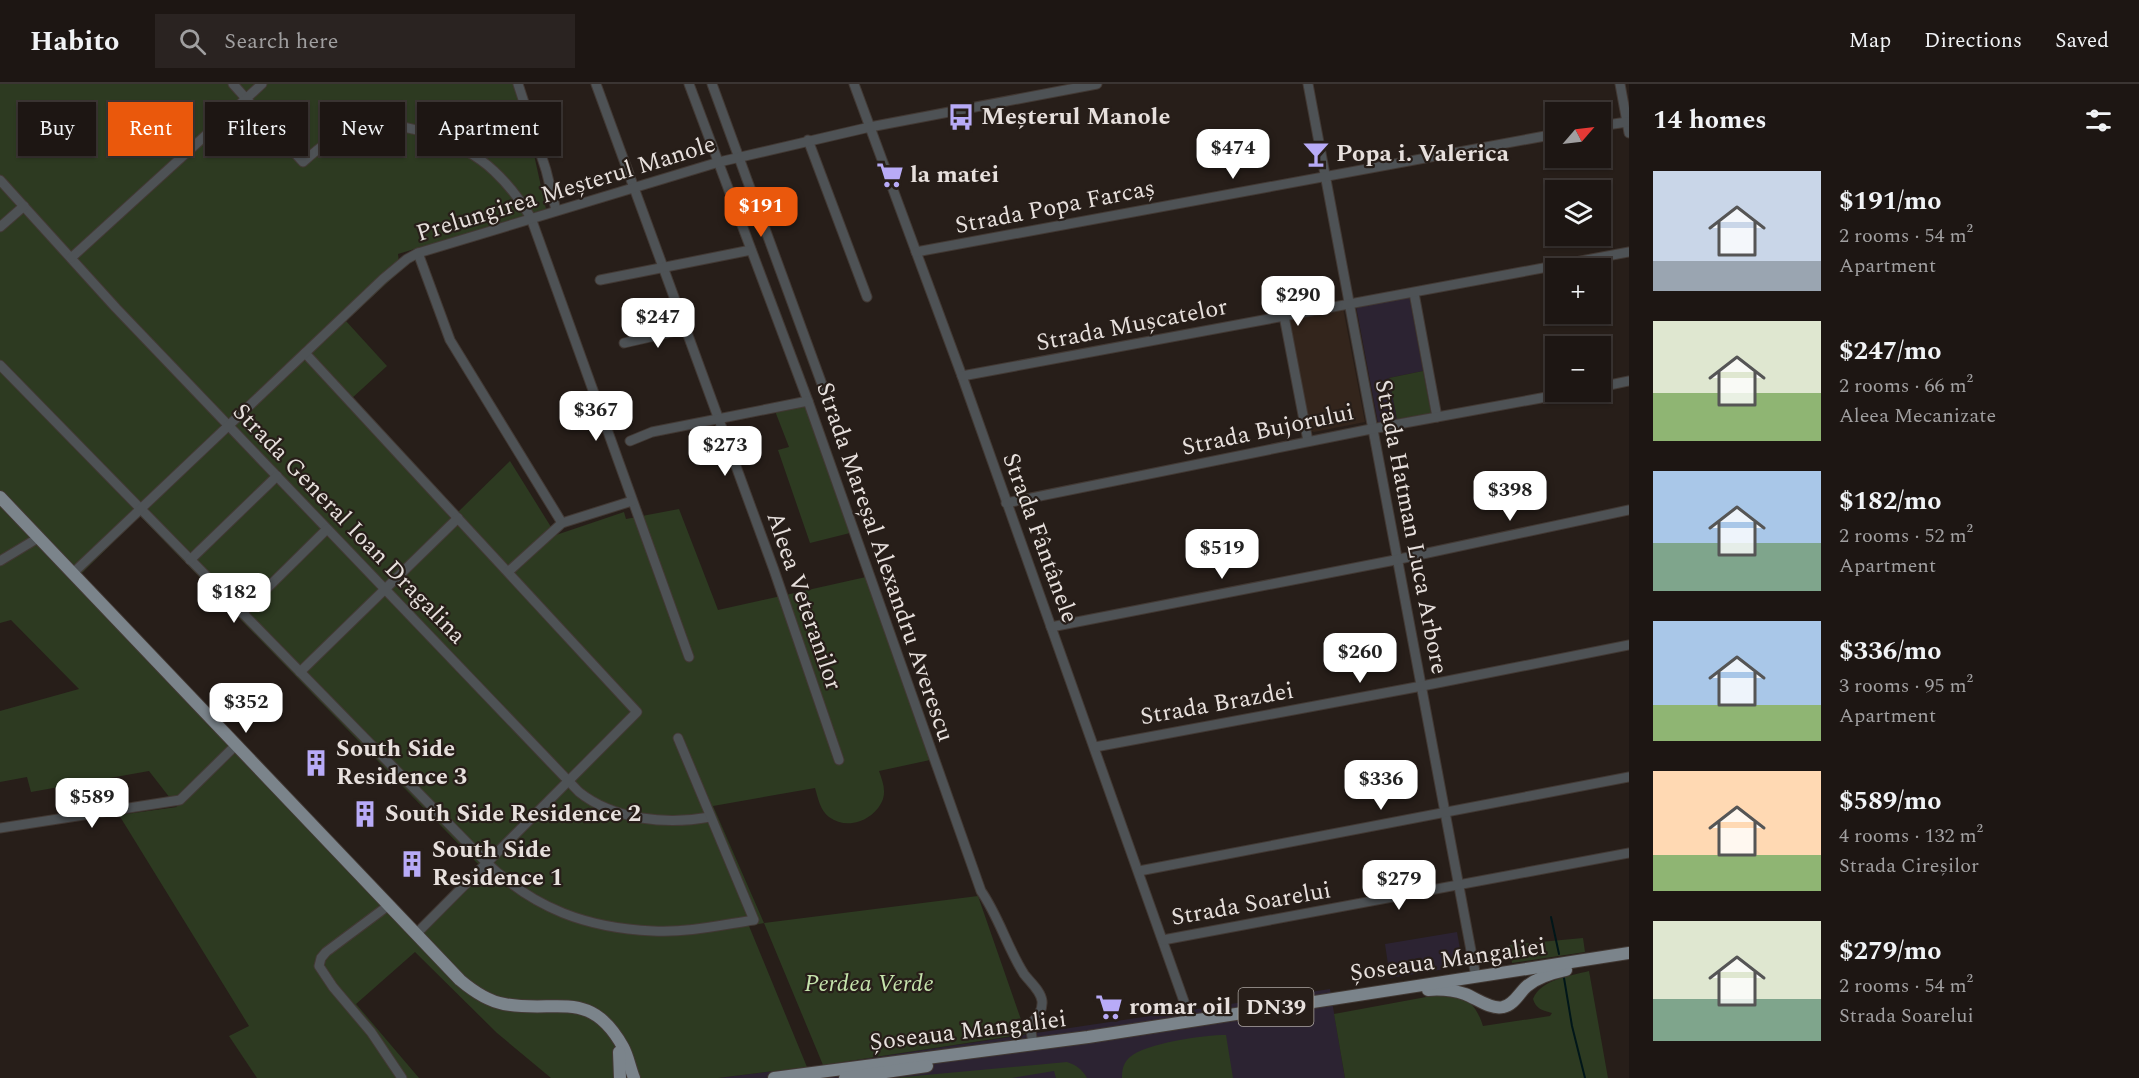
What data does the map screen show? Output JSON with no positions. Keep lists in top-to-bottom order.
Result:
{
  "streets": {
    "main road": ["Șoseaua Mangaliei", "DN39"],
    "street": [
      "Prelungirea Meșterul Manole",
      "Strada Popa Farcaș",
      "Strada Mușcatelor",
      "Strada Bujorului",
      "Strada General Ioan Dragalina",
      "Strada Hatman Luca Arbore",
      "Strada Fântânele",
      "Strada Mareșal Alexandru Averescu",
      "Aleea Veteranilor",
      "Strada Brazdei",
      "Strada Soarelui"
    ]
  },
  "crossings": [
    ["Prelungirea Meșterul Manole", "Strada General Ioan Dragalina"],
    ["Prelungirea Meșterul Manole", "Strada Fântânele"],
    ["Prelungirea Meșterul Manole", "Strada Mareșal Alexandru Averescu"],
    ["Prelungirea Meșterul Manole", "Aleea Veteranilor"],
    ["Strada Popa Farcaș", "Strada Hatman Luca Arbore"],
    ["Strada Popa Farcaș", "Strada Fântânele"],
    ["Strada Mușcatelor", "Strada Hatman Luca Arbore"],
    ["Strada Mușcatelor", "Strada Fântânele"],
    ["Strada Bujorului", "Strada Hatman Luca Arbore"],
    ["Strada Bujorului", "Strada Fântânele"],
    ["Strada Hatman Luca Arbore", "Strada Brazdei"],
    ["Strada Hatman Luca Arbore", "Strada Soarelui"],
    ["Strada Hatman Luca Arbore", "Șoseaua Mangaliei"],
    ["Strada Fântânele", "Strada Brazdei"],
    ["Strada Fântânele", "Strada Soarelui"],
    ["Strada Mareșal Alexandru Averescu", "Șoseaua Mangaliei"]
  ],
  "parks": ["Perdea Verde"],
  "places": {
    "bus stop": ["Meșterul Manole"],
    "bar": ["Popa i. Valerica"],
    "supermarket": ["la matei", "romar oil"],
    "building": ["South Side Residence 3", "South Side Residence 2", "South Side Residence 1"]
  },
  "north": "top right",
  "page": {
    "header": "Habito",
    "search": "Search here",
    "nav": ["Map", "Directions", "Saved"],
    "heading": "14 homes",
    "map_buttons": ["+", "−"],
    "chip": [
      "Buy",
      "Rent",
      "Filters",
      "New",
      "Apartment"
    ],
    "price": [
      "$474",
      "$191",
      "$290",
      "$247",
      "$367",
      "$273",
      "$398",
      "$519",
      "$182",
      "$260",
      "$352",
      "$336",
      "$589",
      "$279"
    ],
    "list": [
      {
        "name": "$191/mo",
        "note": "2 rooms · 54 m² · Apartment"
      },
      {
        "name": "$247/mo",
        "note": "2 rooms · 66 m² · Aleea Mecanizate"
      },
      {
        "name": "$182/mo",
        "note": "2 rooms · 52 m² · Apartment"
      },
      {
        "name": "$336/mo",
        "note": "3 rooms · 95 m² · Apartment"
      },
      {
        "name": "$589/mo",
        "note": "4 rooms · 132 m² · Strada Cireșilor"
      },
      {
        "name": "$279/mo",
        "note": "2 rooms · 54 m² · Strada Soarelui"
      }
    ]
  }
}
